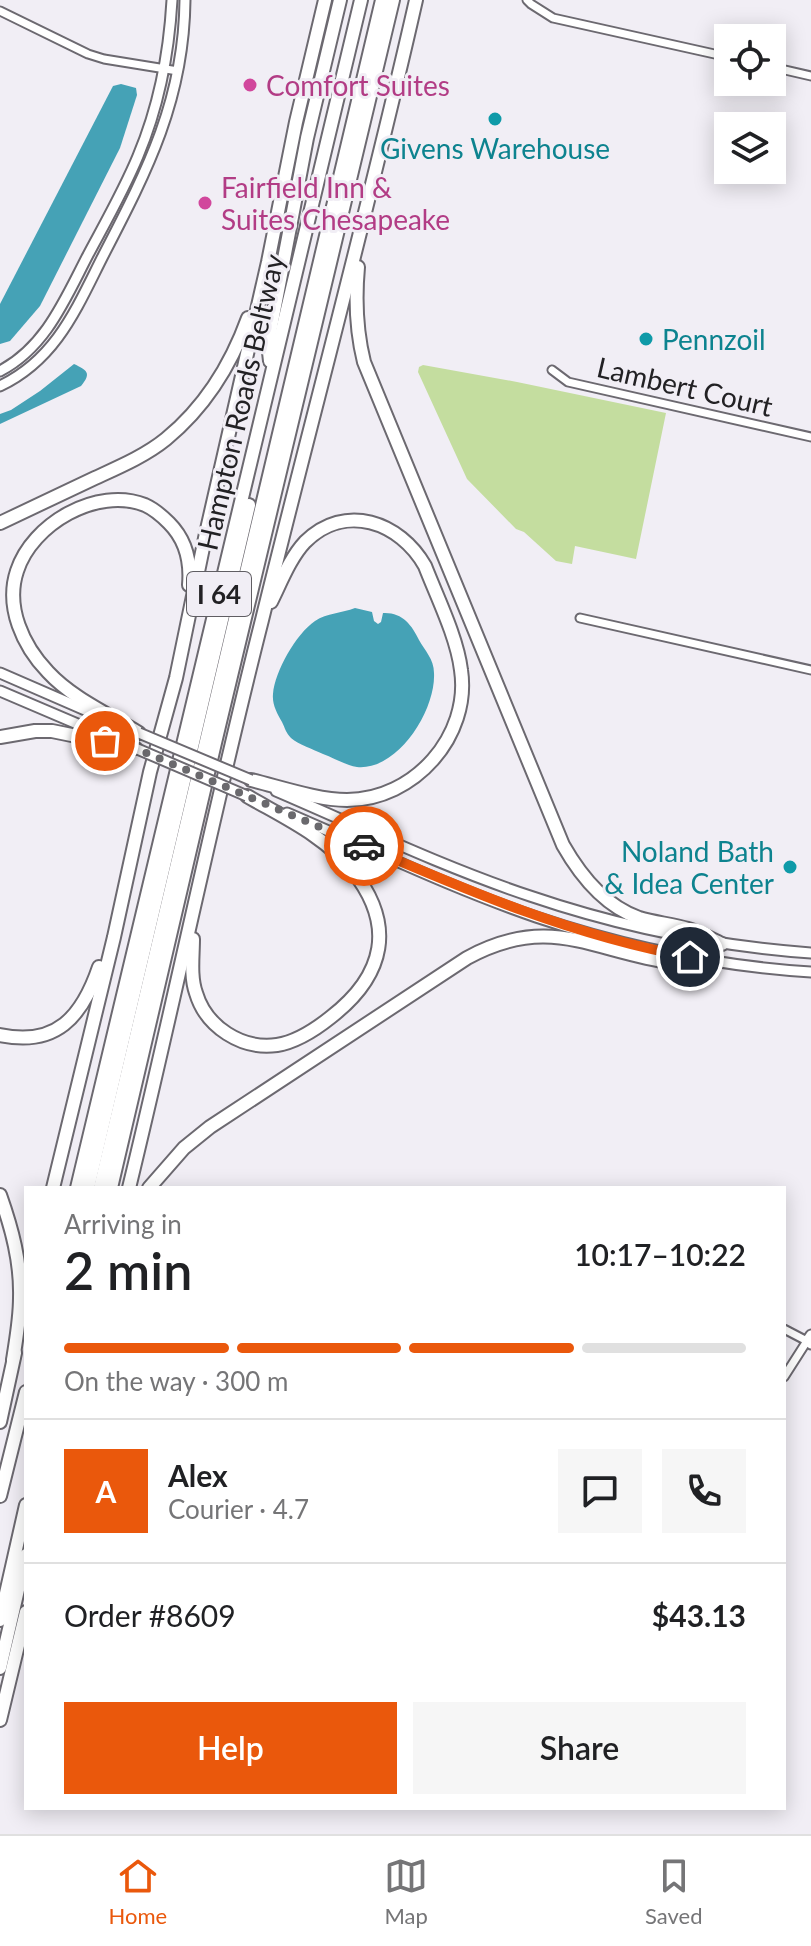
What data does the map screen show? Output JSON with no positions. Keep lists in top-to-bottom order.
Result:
{
  "streets": {
    "highway": ["Hampton Roads Beltway", "I 64"],
    "street": ["Lambert Court"]
  },
  "places": [
    "Comfort Suites",
    "Givens Warehouse",
    "Fairfield Inn & Suites Chesapeake",
    "Pennzoil",
    "Noland Bath & Idea Center"
  ],
  "page": {
    "heading": ["2 min", "Arriving in", "10:17–10:22"],
    "panel": [
      "Alex",
      "Courier · 4.7",
      "Order #8609",
      "$43.13"
    ],
    "bar": "On the way · 300 m",
    "round": "A",
    "buttons": ["Help", "Share"],
    "tabs": ["Home", "Map", "Saved"]
  }
}
